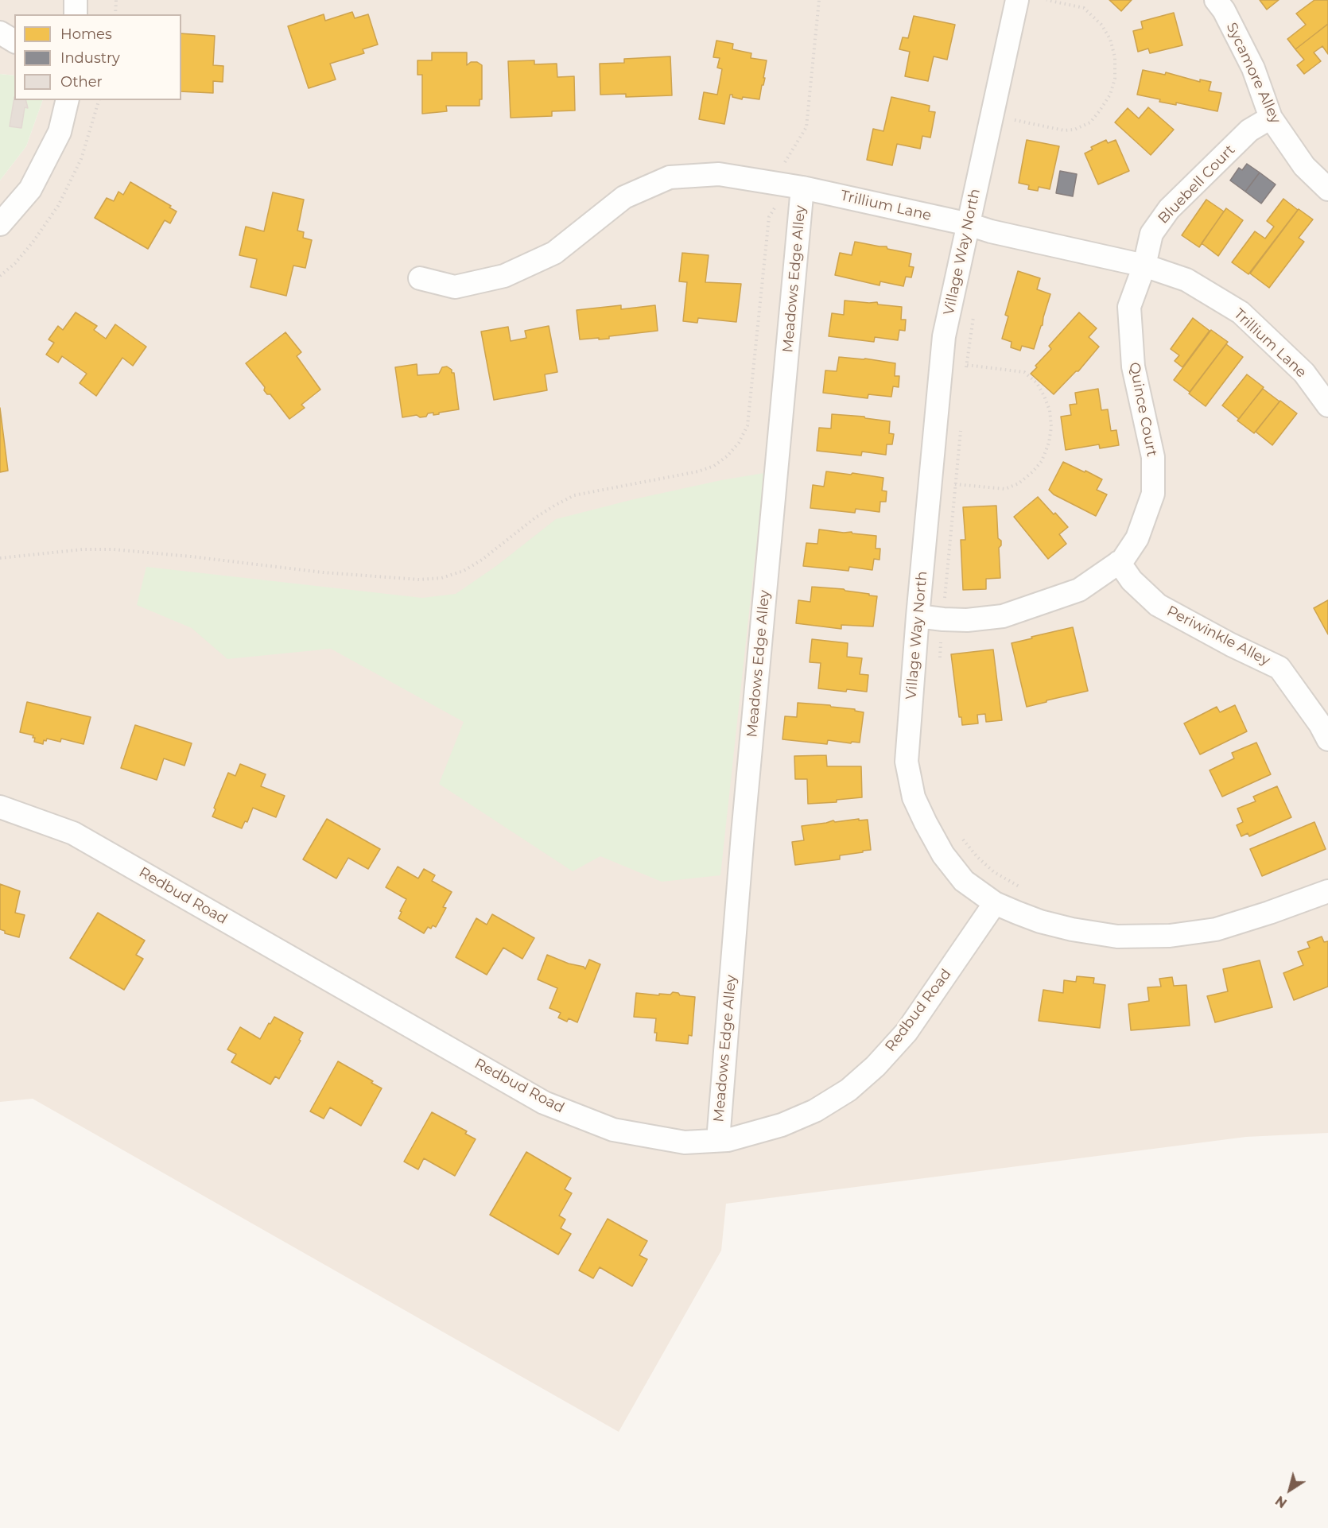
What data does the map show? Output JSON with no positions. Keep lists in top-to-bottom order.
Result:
{
  "streets": {
    "street": [
      "Sycamore Alley",
      "Bluebell Court",
      "Trillium Lane",
      "Village Way North",
      "Meadows Edge Alley",
      "Quince Court",
      "Periwinkle Alley",
      "Redbud Road"
    ]
  },
  "crossings": [
    ["Sycamore Alley", "Bluebell Court"],
    ["Bluebell Court", "Trillium Lane"],
    ["Bluebell Court", "Quince Court"],
    ["Trillium Lane", "Village Way North"],
    ["Trillium Lane", "Meadows Edge Alley"],
    ["Trillium Lane", "Quince Court"],
    ["Village Way North", "Quince Court"],
    ["Village Way North", "Redbud Road"],
    ["Meadows Edge Alley", "Redbud Road"],
    ["Quince Court", "Periwinkle Alley"]
  ],
  "legend": ["Homes", "Industry", "Other"],
  "north": "bottom left"
}
